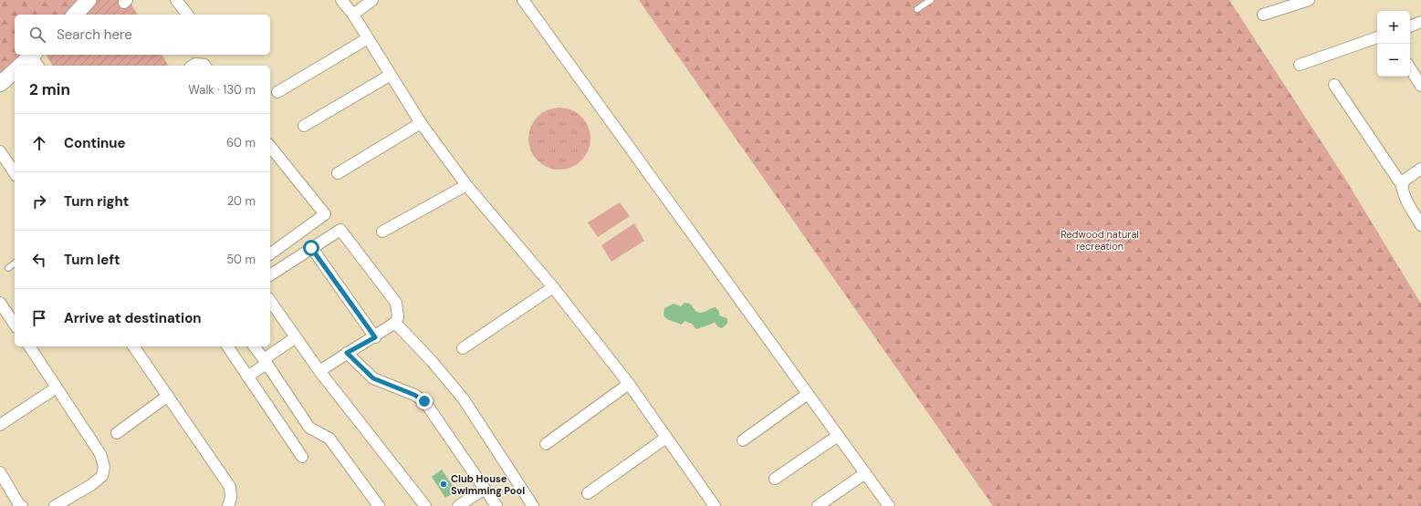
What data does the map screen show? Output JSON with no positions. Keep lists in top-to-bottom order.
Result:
{
  "parks": ["Redwood natural recreation"],
  "places": ["Club House Swimming Pool"],
  "page": {
    "map_buttons": ["+", "−"],
    "search": "Search here",
    "heading": ["2 min", "Walk · 130 m"],
    "list": [
      ["Continue", "60 m"],
      ["Turn right", "20 m"],
      ["Turn left", "50 m"],
      "Arrive at destination"
    ]
  }
}
